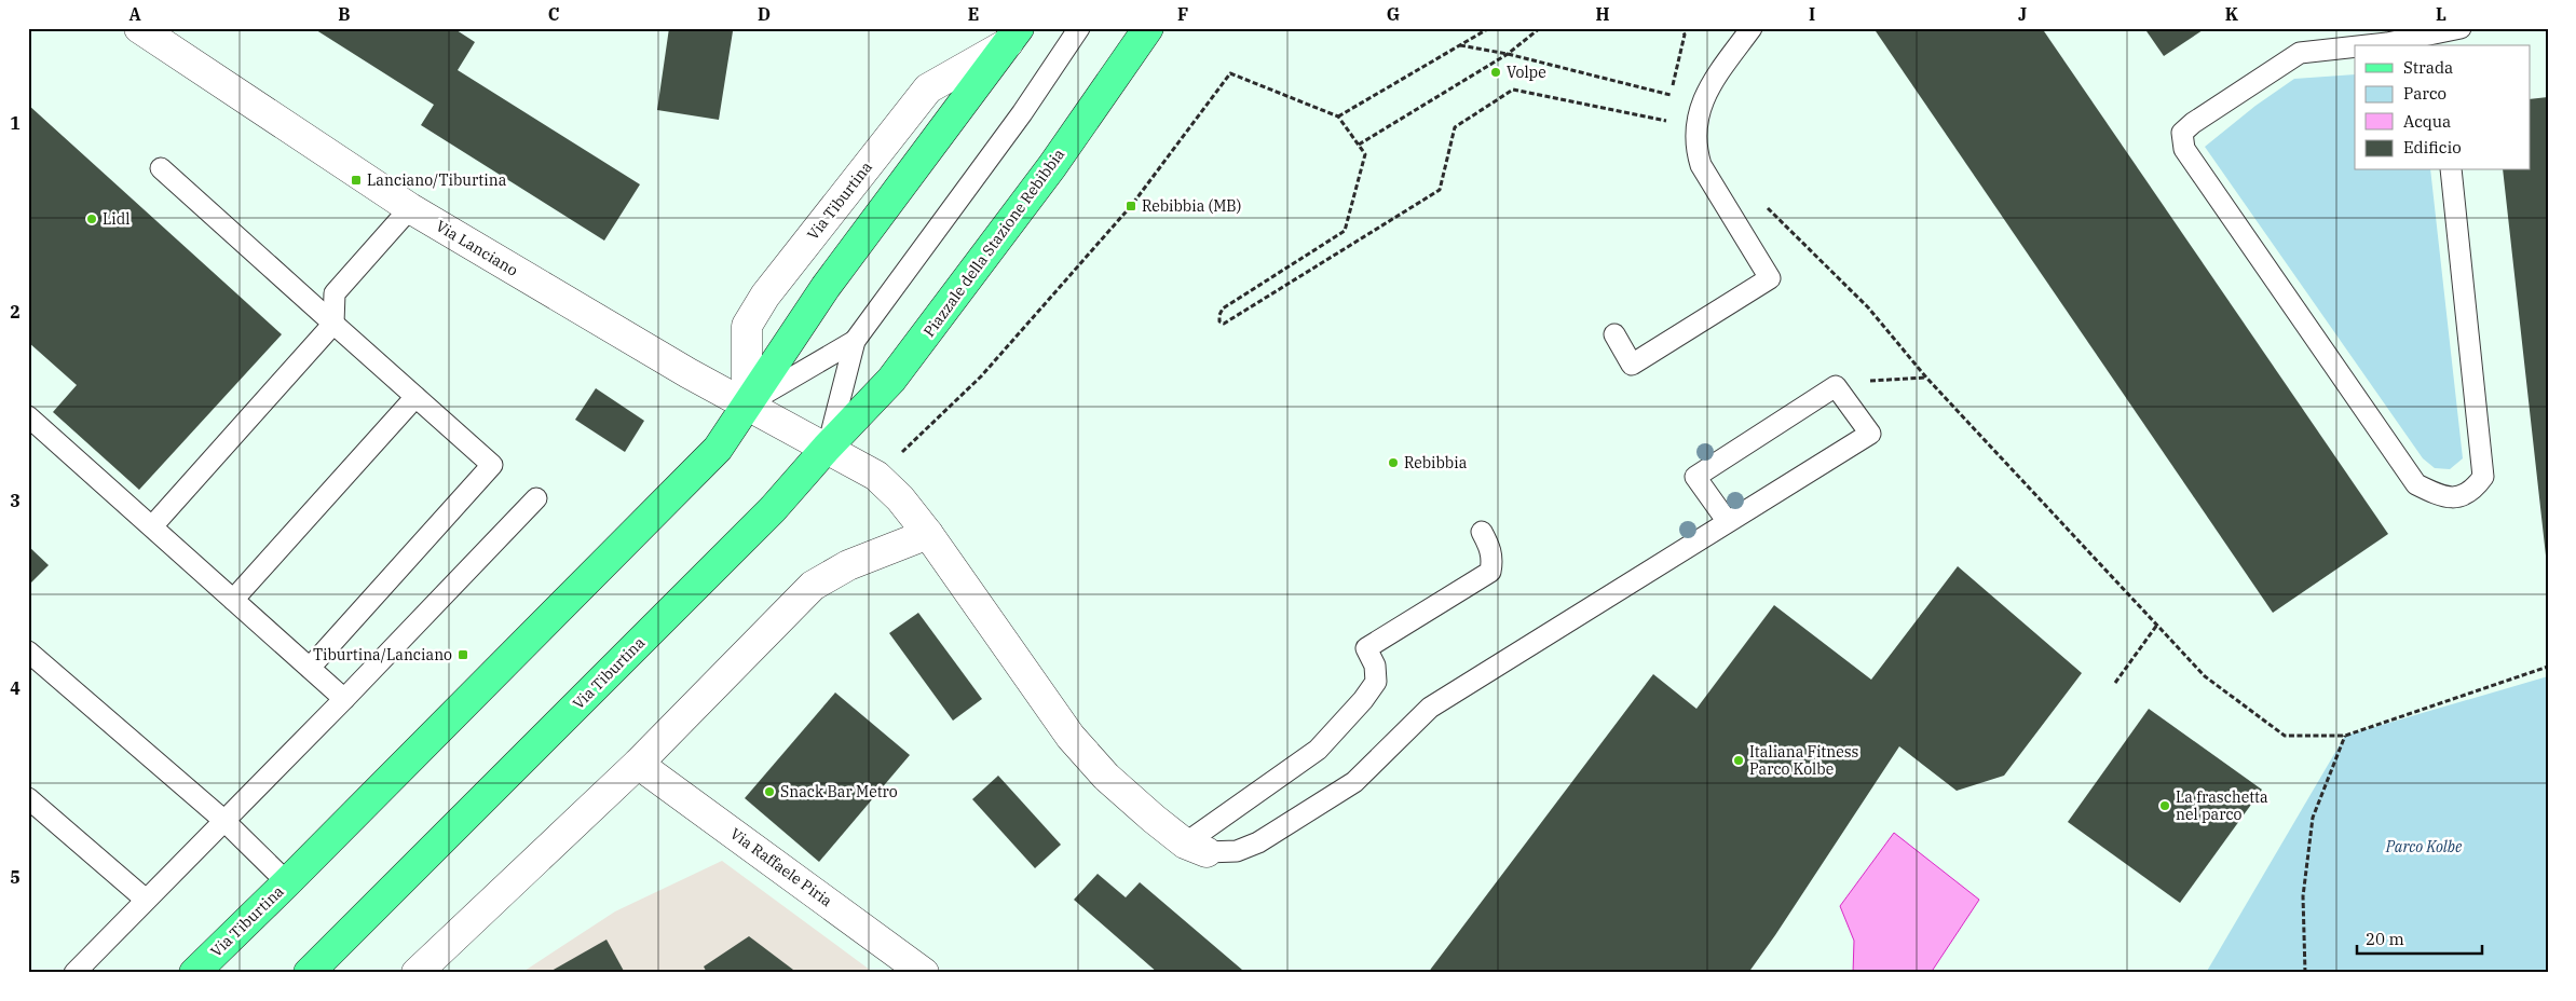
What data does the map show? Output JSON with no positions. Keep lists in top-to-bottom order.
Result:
{
  "streets": {
    "main road": ["Via Tiburtina", "Piazzale della Stazione Rebibbia"],
    "street": ["Via Lanciano", "Via Raffaele Piria"]
  },
  "crossings": [
    ["Via Tiburtina", "Piazzale della Stazione Rebibbia"],
    ["Via Tiburtina", "Via Lanciano"],
    ["Piazzale della Stazione Rebibbia", "Via Lanciano"]
  ],
  "parks": ["Parco Kolbe"],
  "places": {
    "other": [
      "Volpe",
      "Lidl",
      "Rebibbia",
      "Italiana Fitness Parco Kolbe",
      "Snack Bar Metro",
      "La fraschetta nel parco"
    ],
    "transit": ["Lanciano/Tiburtina", "Rebibbia (MB)", "Tiburtina/Lanciano"]
  },
  "legend": [
    "Strada",
    "Parco",
    "Acqua",
    "Edificio"
  ],
  "scale_bar": "20 m",
  "grid": {
    "columns": [
      "A",
      "B",
      "C",
      "D",
      "E",
      "F",
      "G",
      "H",
      "I",
      "J",
      "K",
      "L"
    ],
    "rows": [
      "1",
      "2",
      "3",
      "4",
      "5"
    ]
  }
}
